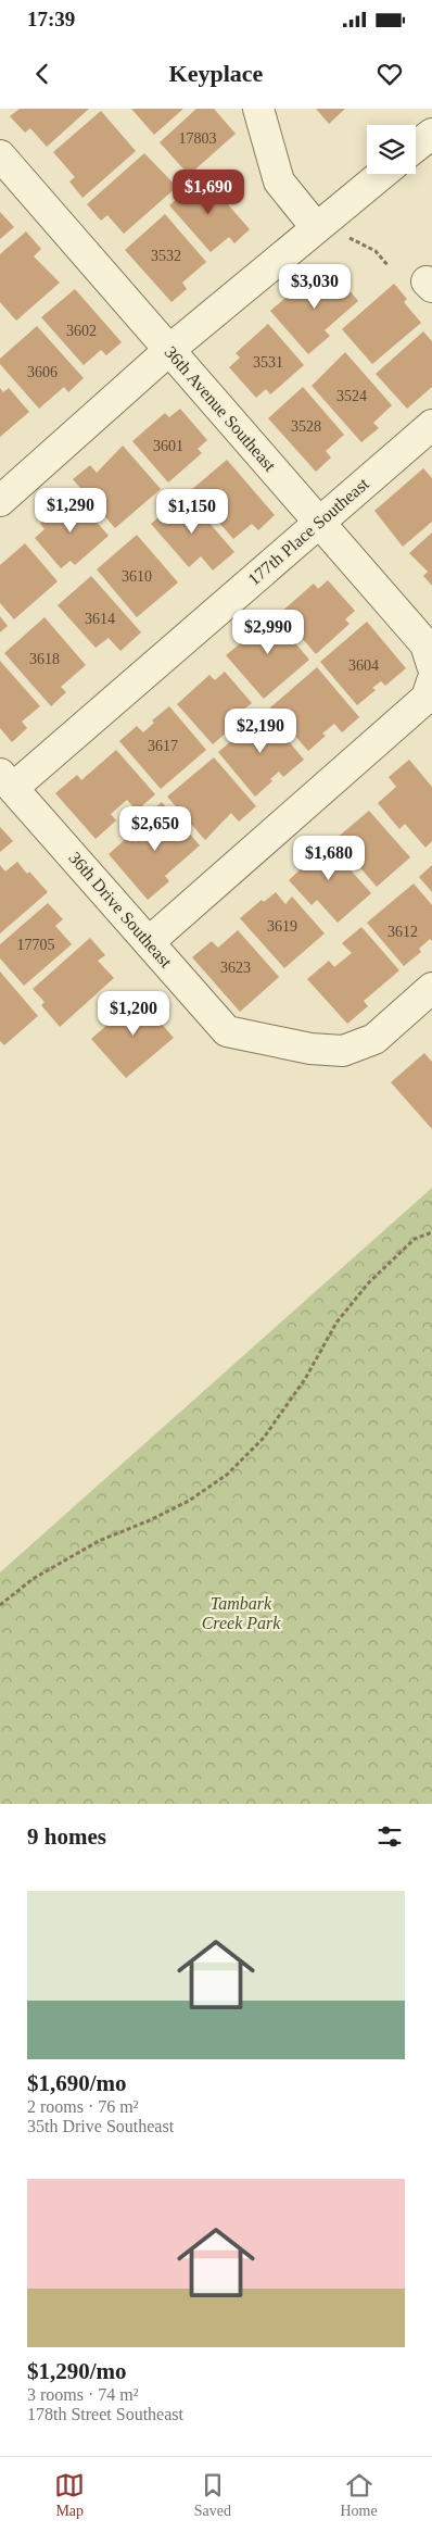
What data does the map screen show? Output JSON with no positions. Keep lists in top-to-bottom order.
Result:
{
  "streets": {
    "street": ["36th Avenue Southeast", "177th Place Southeast", "36th Drive Southeast"]
  },
  "crossings": [
    ["36th Avenue Southeast", "177th Place Southeast"],
    ["177th Place Southeast", "36th Drive Southeast"]
  ],
  "parks": ["Tambark Creek Park"],
  "house_numbers": [
    "17803",
    "3532",
    "3602",
    "3531",
    "3606",
    "3524",
    "3528",
    "3601",
    "3610",
    "3614",
    "3618",
    "3604",
    "3617",
    "3619",
    "3612",
    "17705",
    "3623"
  ],
  "page": {
    "status": "17:39",
    "header": "Keyplace",
    "price": [
      "$1,690",
      "$3,030",
      "$1,290",
      "$1,150",
      "$2,990",
      "$2,190",
      "$2,650",
      "$1,680",
      "$1,200"
    ],
    "heading": "9 homes",
    "list": [
      {
        "name": "$1,690/mo",
        "note": "2 rooms · 76 m² · 35th Drive Southeast"
      },
      {
        "name": "$1,290/mo",
        "note": "3 rooms · 74 m² · 178th Street Southeast"
      }
    ],
    "tabs": ["Map", "Saved", "Home"]
  }
}
